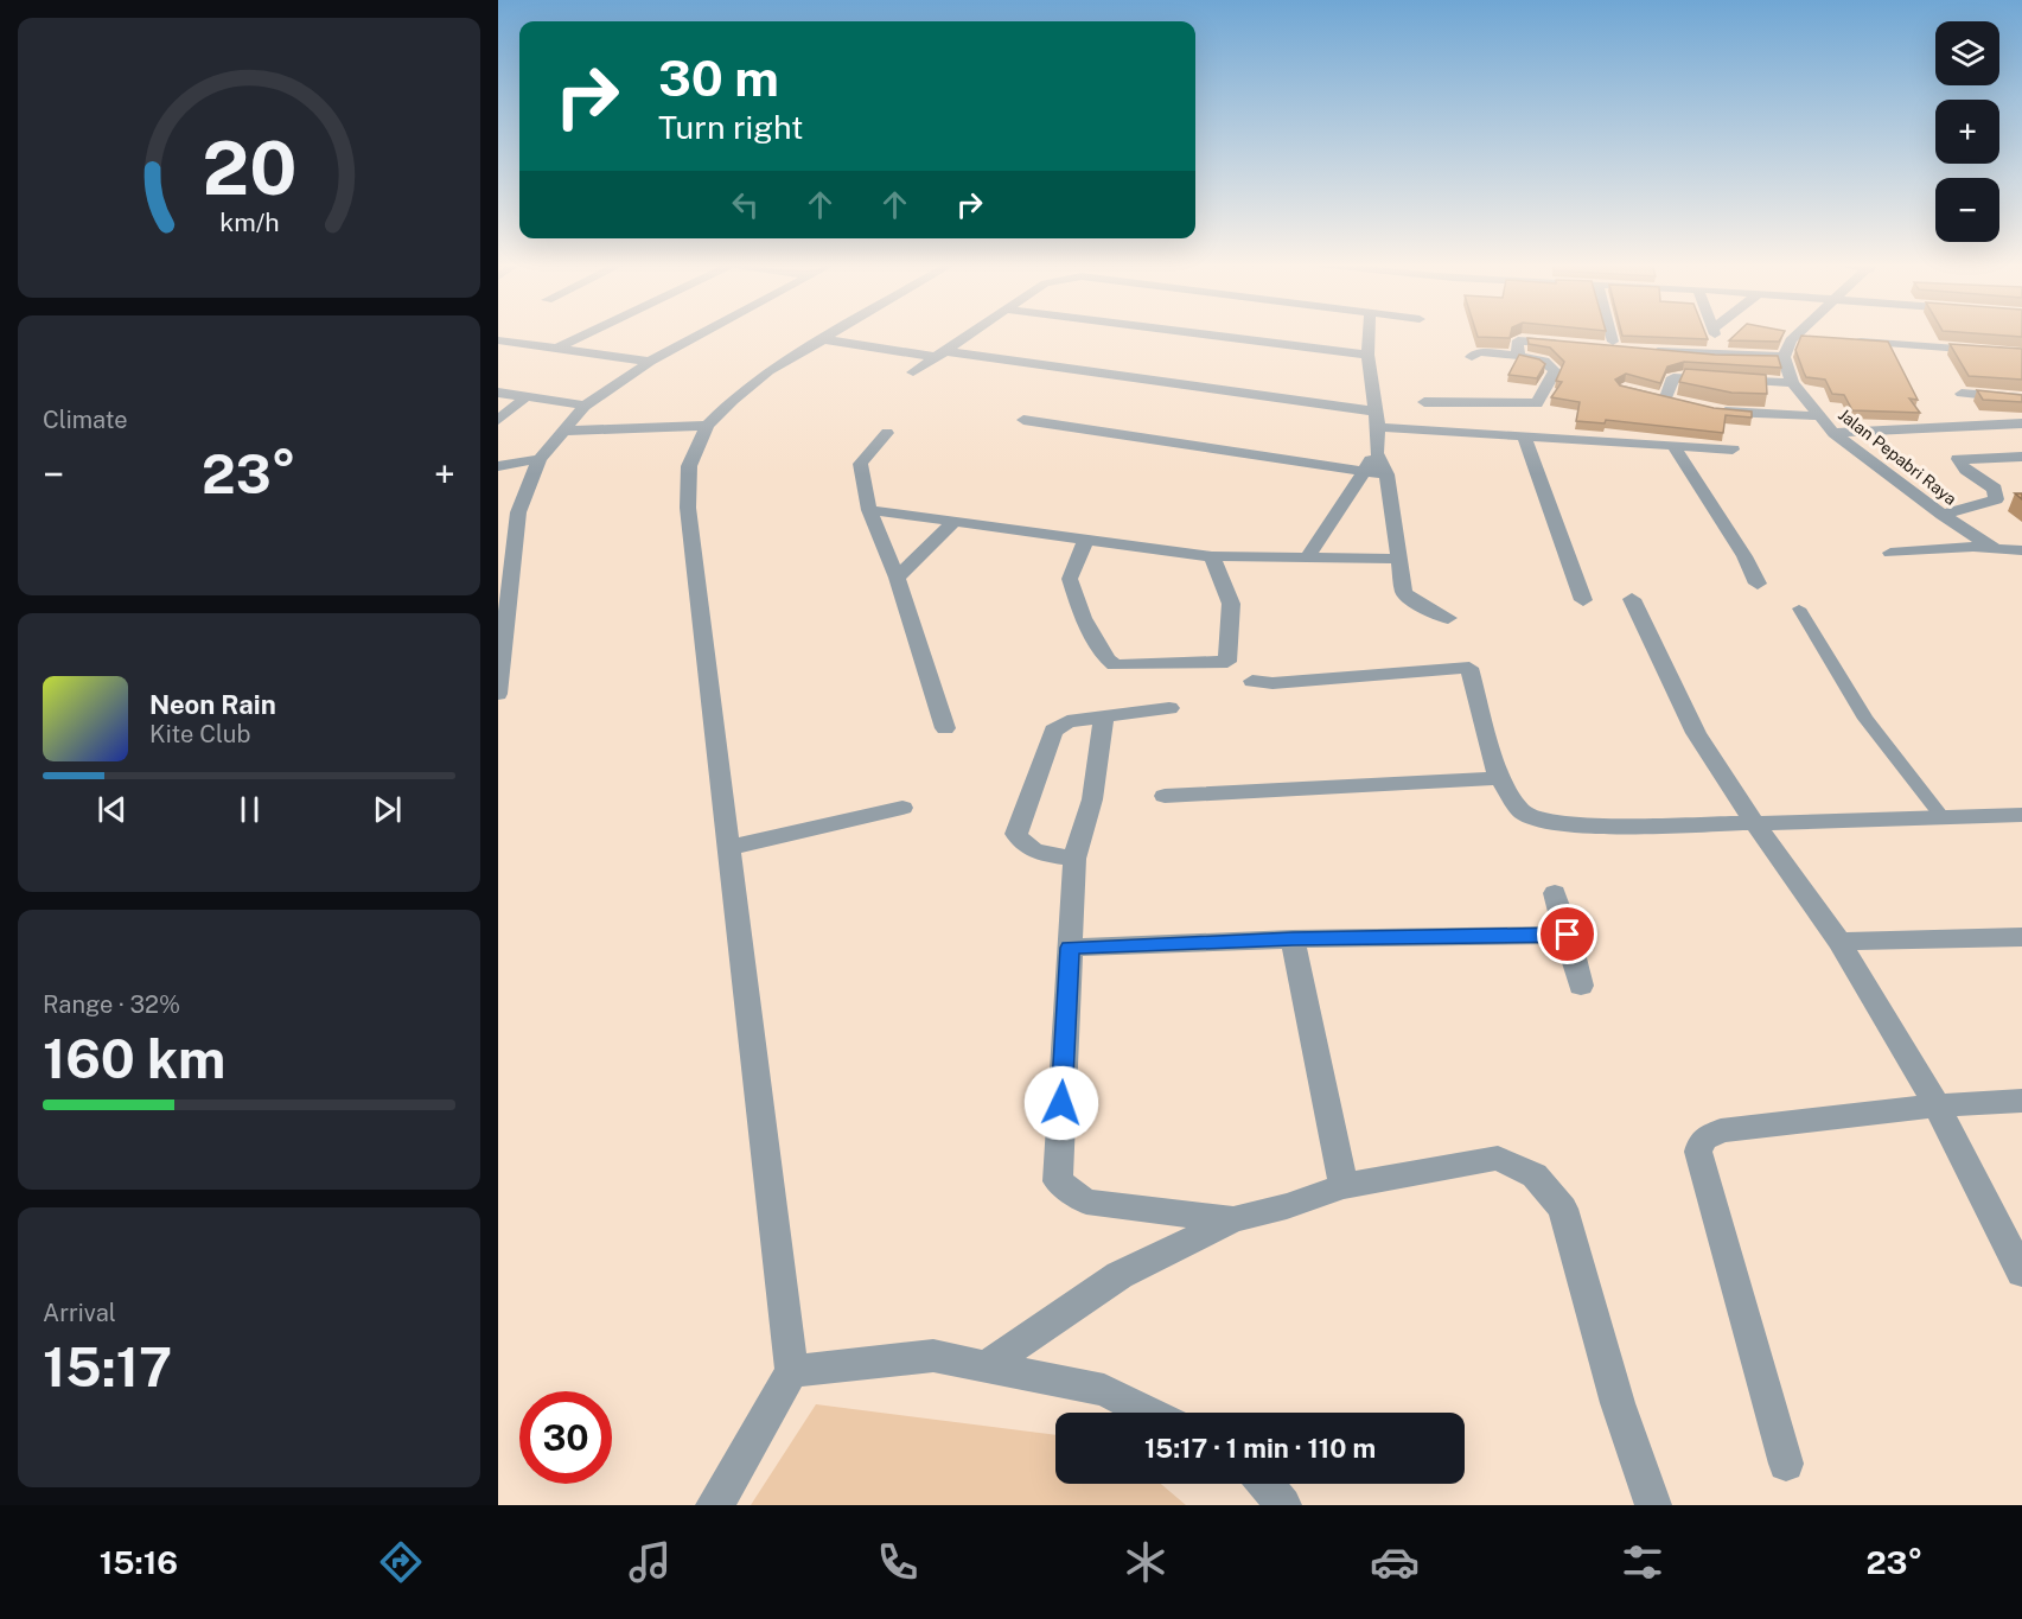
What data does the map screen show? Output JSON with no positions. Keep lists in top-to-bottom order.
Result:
{
  "streets": {
    "street": ["Jalan Pepabri Raya"]
  },
  "page": {
    "map_buttons": ["+", "−"],
    "turn": ["30 m", "Turn right"],
    "tile": [
      "Climate",
      ["Range · 32%", "160 km"],
      ["Arrival", "15:17"]
    ],
    "heat": ["−", "23°", "+"],
    "song": ["Neon Rain", "Kite Club"],
    "limit": "30",
    "trip": "15:17 · 1 min · 110 m",
    "tabs": ["15:16", "23°"],
    "gauge": ["20", "km/h"]
  }
}
